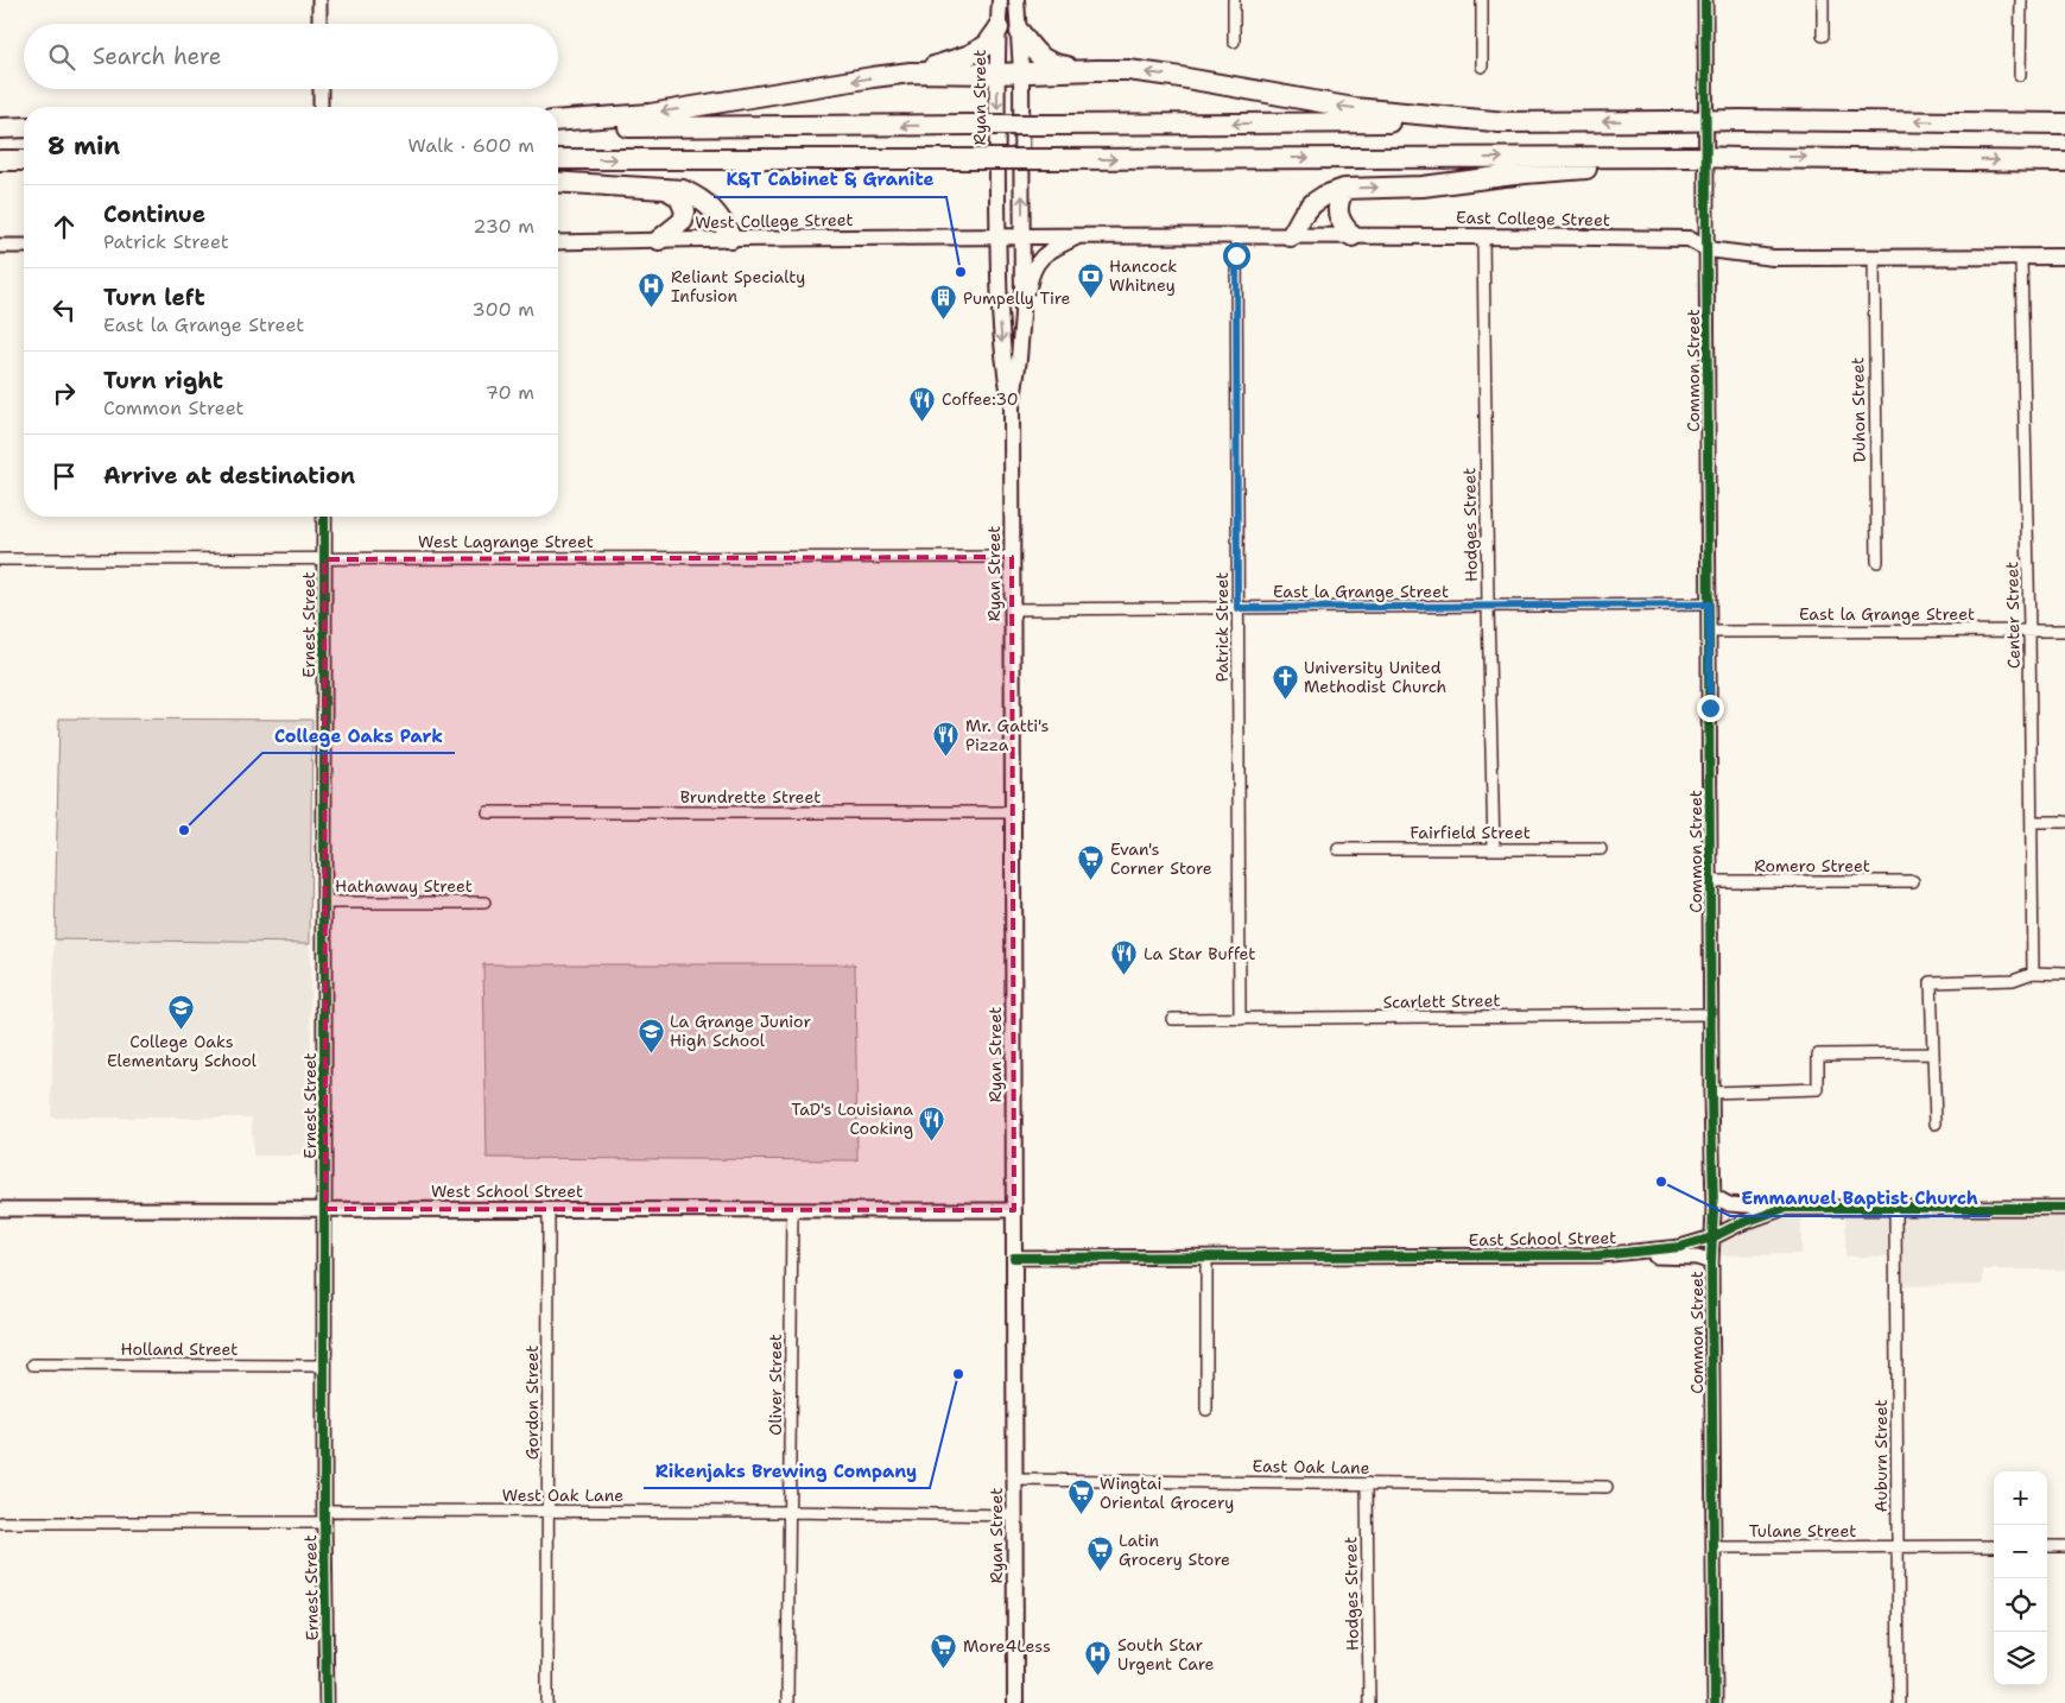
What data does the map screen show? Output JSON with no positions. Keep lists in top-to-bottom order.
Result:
{
  "streets": {
    "main road": ["Ryan Street", "East College Street", "West College Street"],
    "street": [
      "Common Street",
      "Duhon Street",
      "Hodges Street",
      "West Lagrange Street",
      "East la Grange Street",
      "Center Street",
      "Ernest Street",
      "Patrick Street",
      "Brundrette Street",
      "Fairfield Street",
      "Romero Street",
      "Hathaway Street",
      "Scarlett Street",
      "West School Street",
      "East School Street",
      "Holland Street",
      "Oliver Street",
      "Gordon Street",
      "Auburn Street",
      "East Oak Lane",
      "West Oak Lane",
      "Tulane Street"
    ]
  },
  "crossings": [
    ["Ryan Street", "East College Street"],
    ["Ryan Street", "West College Street"],
    ["Ryan Street", "West Lagrange Street"],
    ["Ryan Street", "East la Grange Street"],
    ["Ryan Street", "Brundrette Street"],
    ["Ryan Street", "West School Street"],
    ["Ryan Street", "East School Street"],
    ["Ryan Street", "East Oak Lane"],
    ["Ryan Street", "West Oak Lane"],
    ["East College Street", "West College Street"],
    ["East College Street", "Common Street"],
    ["East College Street", "Duhon Street"],
    ["East College Street", "Hodges Street"],
    ["East College Street", "Center Street"],
    ["East College Street", "Patrick Street"],
    ["Common Street", "East la Grange Street"],
    ["Common Street", "Romero Street"],
    ["Common Street", "Scarlett Street"],
    ["Common Street", "East School Street"],
    ["Common Street", "Tulane Street"],
    ["Hodges Street", "East la Grange Street"],
    ["Hodges Street", "Fairfield Street"],
    ["Hodges Street", "East Oak Lane"],
    ["West Lagrange Street", "Ernest Street"],
    ["East la Grange Street", "Center Street"],
    ["East la Grange Street", "Patrick Street"],
    ["Ernest Street", "Hathaway Street"],
    ["Ernest Street", "West School Street"],
    ["Ernest Street", "Holland Street"],
    ["Ernest Street", "West Oak Lane"],
    ["Patrick Street", "Scarlett Street"],
    ["West School Street", "Oliver Street"],
    ["West School Street", "Gordon Street"],
    ["East School Street", "Auburn Street"],
    ["Oliver Street", "West Oak Lane"],
    ["Gordon Street", "West Oak Lane"],
    ["Auburn Street", "Tulane Street"]
  ],
  "places": {
    "other": [
      "K&T Cabinet & Granite",
      "College Oaks Park",
      "Emmanuel Baptist Church",
      "Rikenjaks Brewing Company"
    ],
    "bank": ["Hancock Whitney"],
    "hospital": ["Reliant Specialty Infusion", "South Star Urgent Care"],
    "building": ["Pumpelly Tire"],
    "restaurant": [
      "Coffee:30",
      "Mr. Gatti's Pizza",
      "La Star Buffet",
      "TaD's Louisiana Cooking"
    ],
    "church": ["University United Methodist Church"],
    "supermarket": [
      "Evan's Corner Store",
      "Wingtai Oriental Grocery",
      "Latin Grocery Store",
      "More4Less"
    ],
    "school or university": ["College Oaks Elementary School", "La Grange Junior High School"]
  },
  "page": {
    "search": "Search here",
    "heading": ["8 min", "Walk · 600 m"],
    "list": [
      ["Continue", "Patrick Street", "230 m"],
      ["Turn left", "East la Grange Street", "300 m"],
      ["Turn right", "Common Street", "70 m"],
      "Arrive at destination"
    ],
    "map_buttons": ["+", "−"]
  }
}
